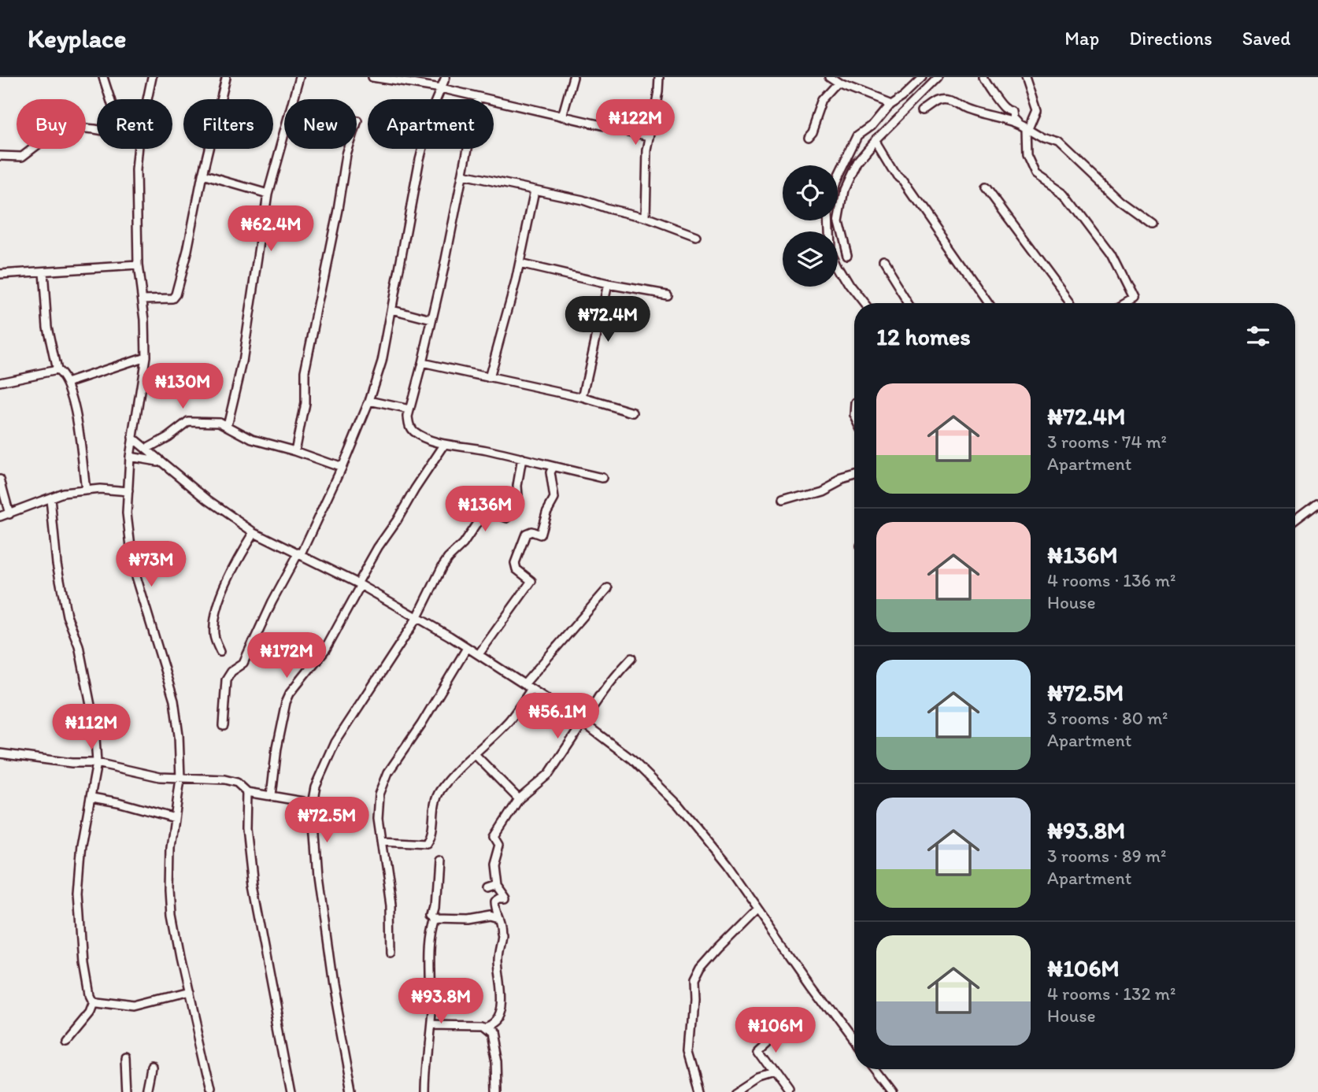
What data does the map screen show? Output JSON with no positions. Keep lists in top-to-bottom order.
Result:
{
  "page": {
    "header": "Keyplace",
    "nav": ["Map", "Directions", "Saved"],
    "price": [
      "₦122M",
      "₦62.4M",
      "₦72.4M",
      "₦130M",
      "₦136M",
      "₦73M",
      "₦172M",
      "₦56.1M",
      "₦112M",
      "₦72.5M",
      "₦93.8M",
      "₦106M"
    ],
    "chip": [
      "Buy",
      "Rent",
      "Filters",
      "New",
      "Apartment"
    ],
    "heading": "12 homes",
    "list": [
      {
        "name": "₦72.4M",
        "note": "3 rooms · 74 m² · Apartment"
      },
      {
        "name": "₦136M",
        "note": "4 rooms · 136 m² · House"
      },
      {
        "name": "₦72.5M",
        "note": "3 rooms · 80 m² · Apartment"
      },
      {
        "name": "₦93.8M",
        "note": "3 rooms · 89 m² · Apartment"
      },
      {
        "name": "₦106M",
        "note": "4 rooms · 132 m² · House"
      }
    ]
  }
}
